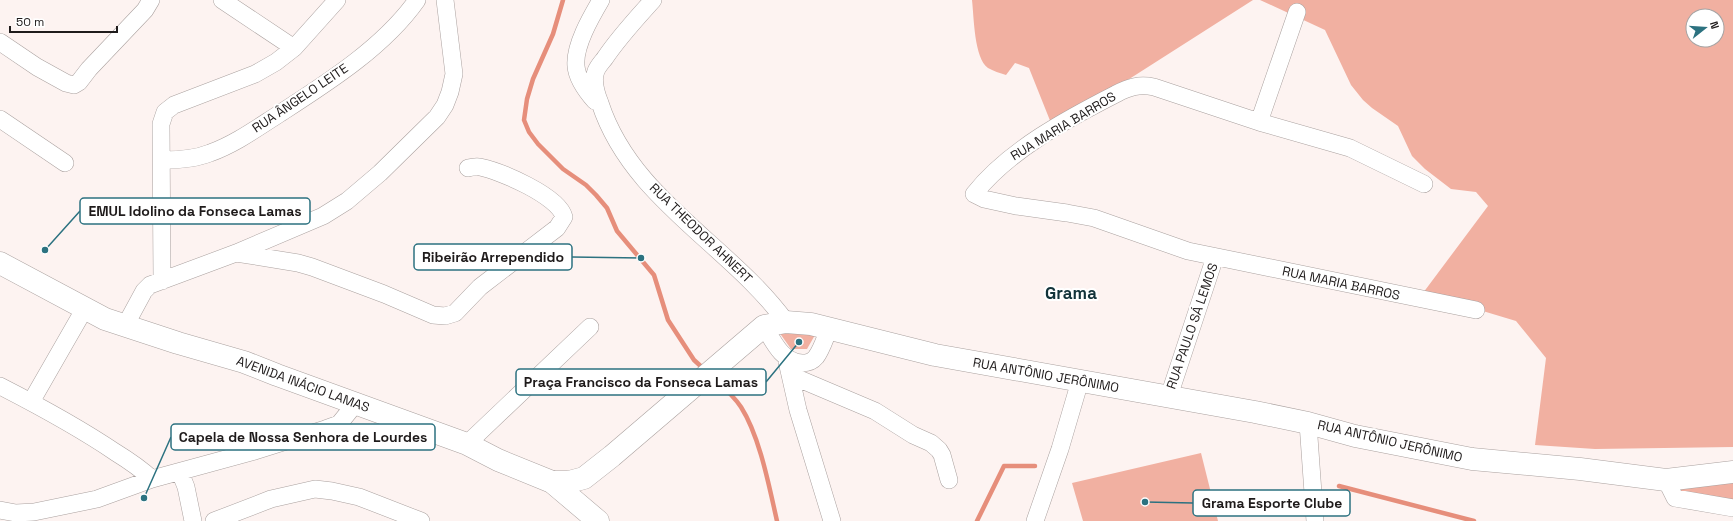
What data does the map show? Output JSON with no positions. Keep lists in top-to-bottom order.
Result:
{
  "streets": {
    "main road": ["RUA ANTÔNIO JERÔNIMO", "AVENIDA INÁCIO LAMAS"],
    "street": [
      "RUA ÂNGELO LEITE",
      "RUA MARIA BARROS",
      "RUA THEODOR AHNERT",
      "RUA PAULO SÁ LEMOS"
    ]
  },
  "crossings": [
    ["RUA MARIA BARROS", "RUA PAULO SÁ LEMOS"],
    ["RUA THEODOR AHNERT", "RUA ANTÔNIO JERÔNIMO"],
    ["RUA PAULO SÁ LEMOS", "RUA ANTÔNIO JERÔNIMO"]
  ],
  "districts": ["Grama"],
  "places": [
    "EMUL Idolino da Fonseca Lamas",
    "Ribeirão Arrependido",
    "Praça Francisco da Fonseca Lamas",
    "Capela de Nossa Senhora de Lourdes",
    "Grama Esporte Clube"
  ],
  "scale_bar": "50 m",
  "north": "right"
}
